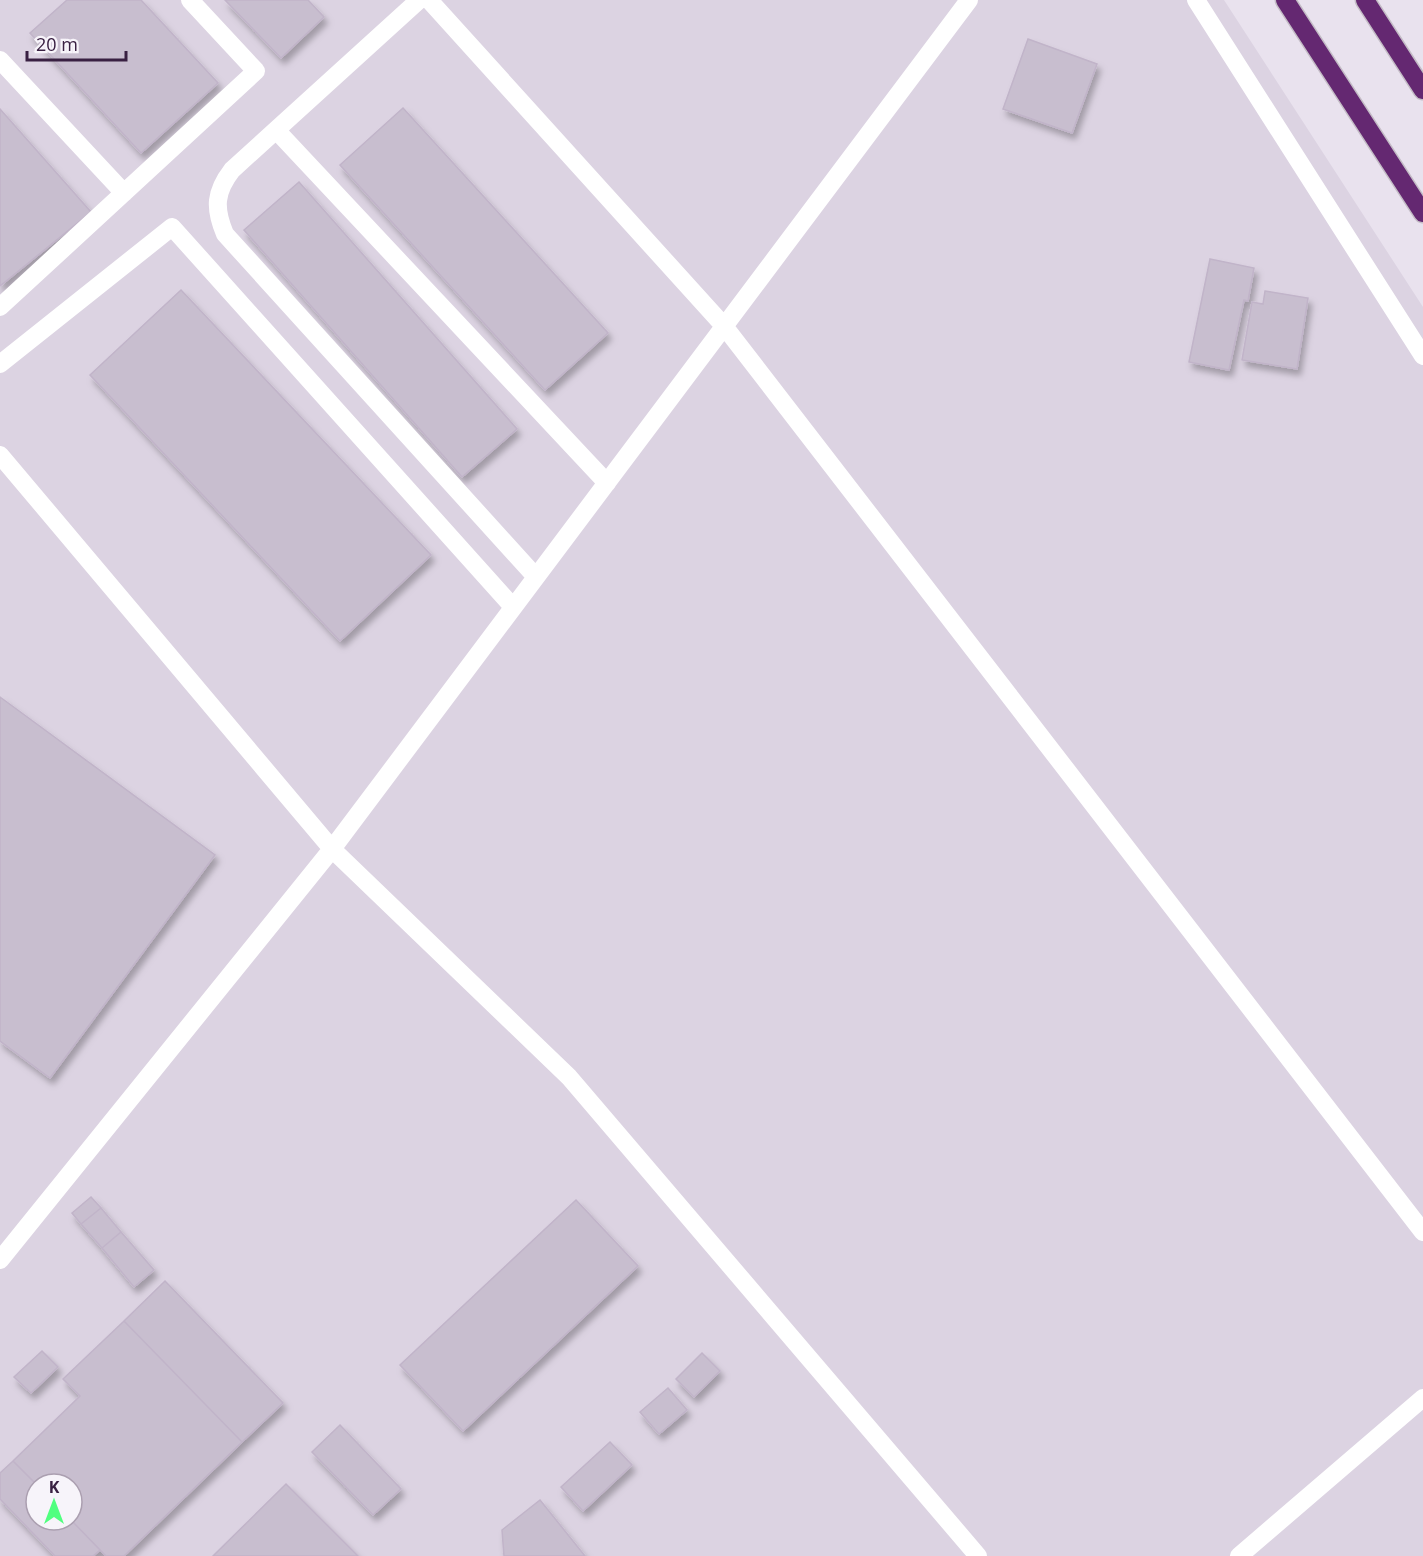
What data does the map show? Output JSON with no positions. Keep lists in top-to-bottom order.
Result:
{
  "scale_bar": "20 m",
  "north": "top"
}
